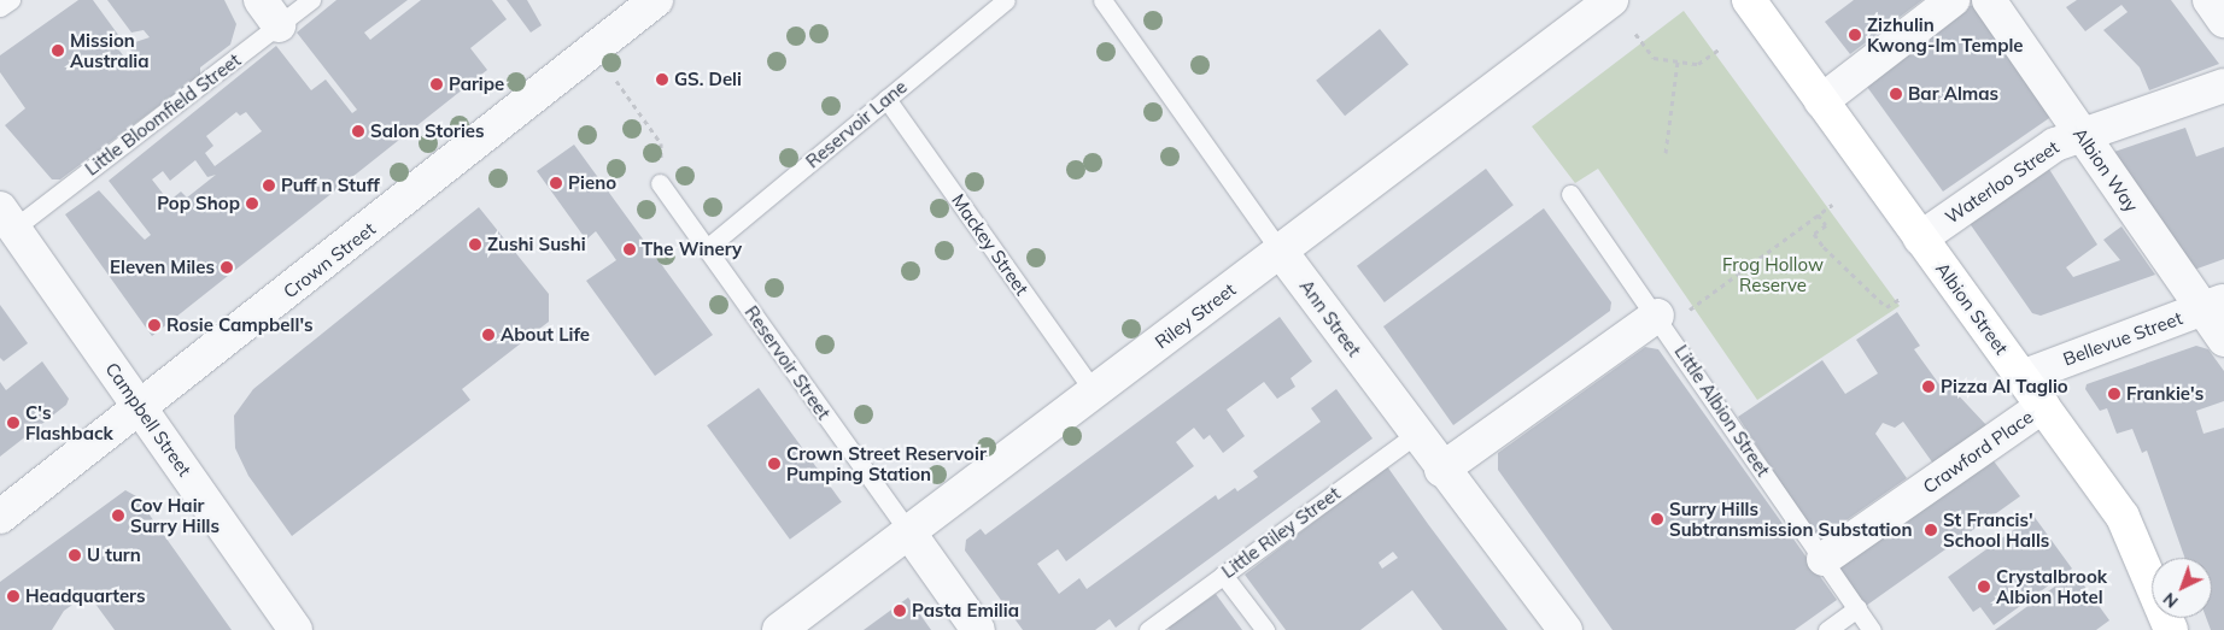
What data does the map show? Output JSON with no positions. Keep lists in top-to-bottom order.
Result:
{
  "streets": {
    "main road": ["Albion Street"],
    "street": [
      "Albion Way",
      "Waterloo Street",
      "Crown Street",
      "Riley Street",
      "Ann Street",
      "Bellevue Street",
      "Reservoir Street",
      "Campbell Street",
      "Crawford Place"
    ],
    "lane": [
      "Little Bloomfield Street",
      "Reservoir Lane",
      "Mackey Street",
      "Little Albion Street",
      "Little Riley Street"
    ]
  },
  "crossings": [
    ["Little Bloomfield Street", "Campbell Street"],
    ["Reservoir Lane", "Mackey Street"],
    ["Reservoir Lane", "Reservoir Street"],
    ["Albion Way", "Waterloo Street"],
    ["Albion Way", "Bellevue Street"],
    ["Waterloo Street", "Albion Street"],
    ["Mackey Street", "Riley Street"],
    ["Crown Street", "Campbell Street"],
    ["Albion Street", "Bellevue Street"],
    ["Albion Street", "Crawford Place"],
    ["Riley Street", "Ann Street"],
    ["Riley Street", "Reservoir Street"],
    ["Ann Street", "Little Riley Street"],
    ["Little Albion Street", "Crawford Place"]
  ],
  "parks": ["Frog Hollow Reserve"],
  "places": [
    "Zizhulin Kwong-Im Temple",
    "Mission Australia",
    "GS. Deli",
    "Paripe",
    "Bar Almas",
    "Salon Stories",
    "Pieno",
    "Puff n Stuff",
    "Pop Shop",
    "Zushi Sushi",
    "The Winery",
    "Eleven Miles",
    "Rosie Campbell's",
    "About Life",
    "Pizza Al Taglio",
    "Frankie's",
    "C's Flashback",
    "Crown Street Reservoir Pumping Station",
    "Cov Hair Surry Hills",
    "Surry Hills Subtransmission Substation",
    "St Francis' School Halls",
    "U turn",
    "Crystalbrook Albion Hotel",
    "Headquarters",
    "Pasta Emilia"
  ],
  "north": "bottom left"
}
